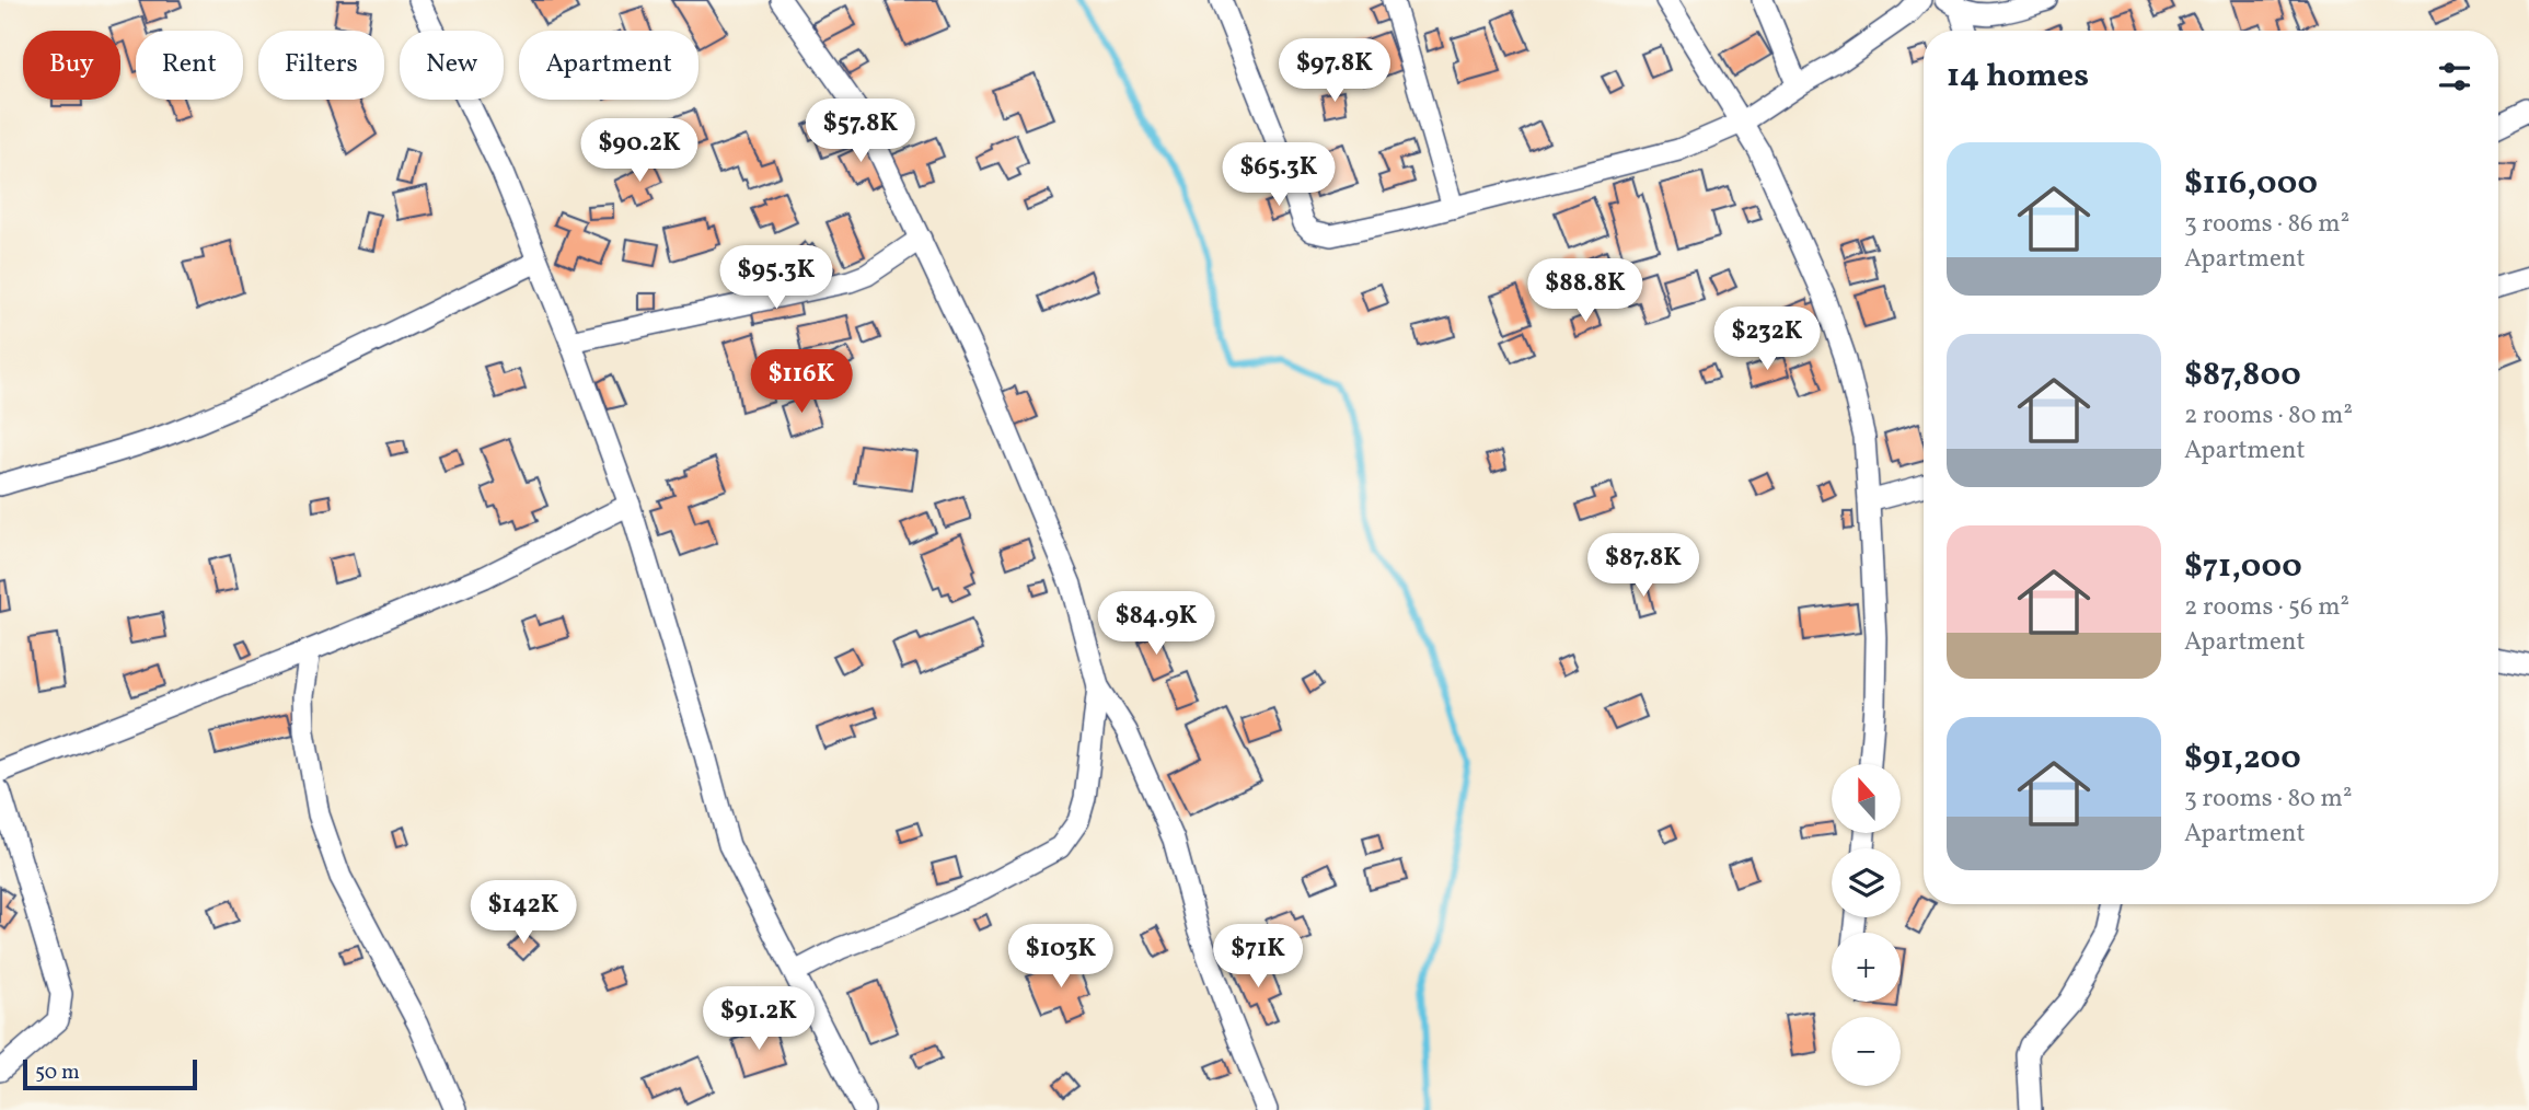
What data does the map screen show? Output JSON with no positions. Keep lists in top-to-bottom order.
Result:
{
  "scale_bar": "50 m",
  "north": "top",
  "page": {
    "chip": [
      "Buy",
      "Rent",
      "Filters",
      "New",
      "Apartment"
    ],
    "heading": "14 homes",
    "price": [
      "$97.8K",
      "$57.8K",
      "$90.2K",
      "$65.3K",
      "$95.3K",
      "$88.8K",
      "$232K",
      "$116K",
      "$87.8K",
      "$84.9K",
      "$142K",
      "$103K",
      "$71K",
      "$91.2K"
    ],
    "list": [
      {
        "name": "$116,000",
        "note": "3 rooms · 86 m² · Apartment"
      },
      {
        "name": "$87,800",
        "note": "2 rooms · 80 m² · Apartment"
      },
      {
        "name": "$71,000",
        "note": "2 rooms · 56 m² · Apartment"
      },
      {
        "name": "$91,200",
        "note": "3 rooms · 80 m² · Apartment"
      }
    ],
    "map_buttons": ["+", "−"],
    "scale": "50 m"
  }
}
